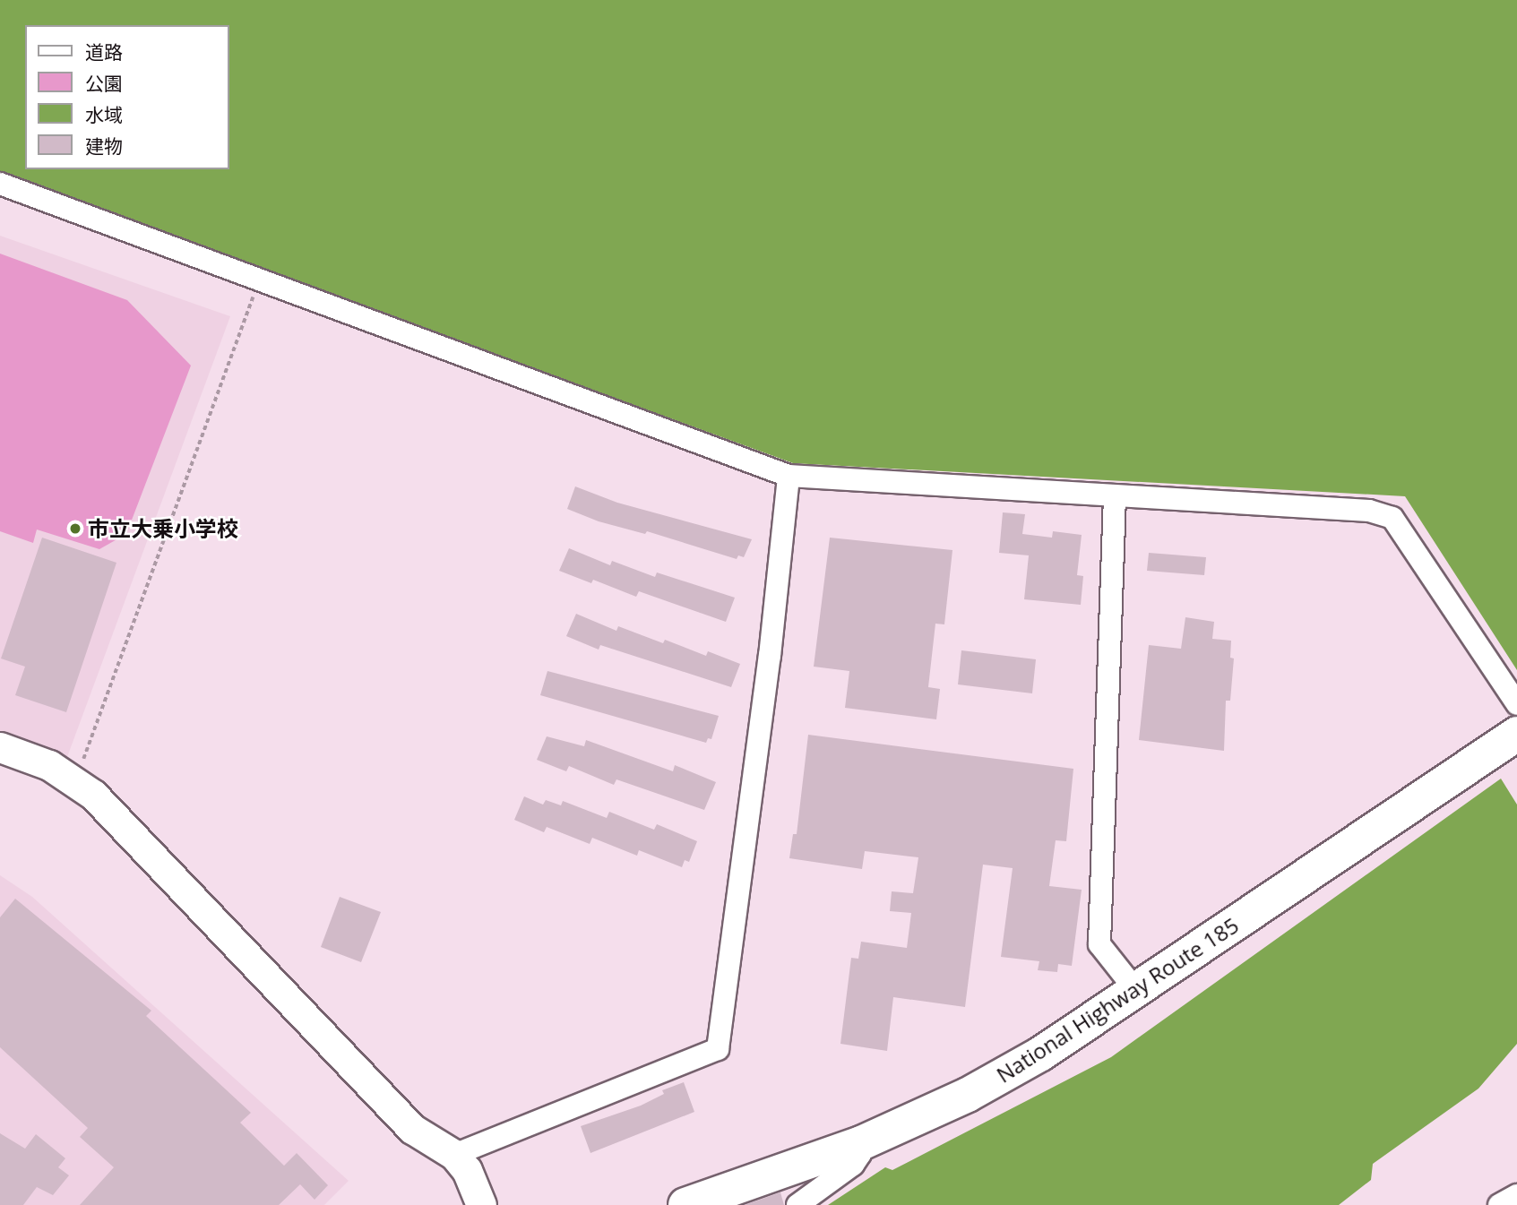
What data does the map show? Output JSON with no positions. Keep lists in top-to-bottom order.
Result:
{
  "streets": {
    "highway": ["National Highway Route 185"]
  },
  "places": ["市立大乗小学校"],
  "legend": [
    "道路",
    "公園",
    "水域",
    "建物"
  ]
}
